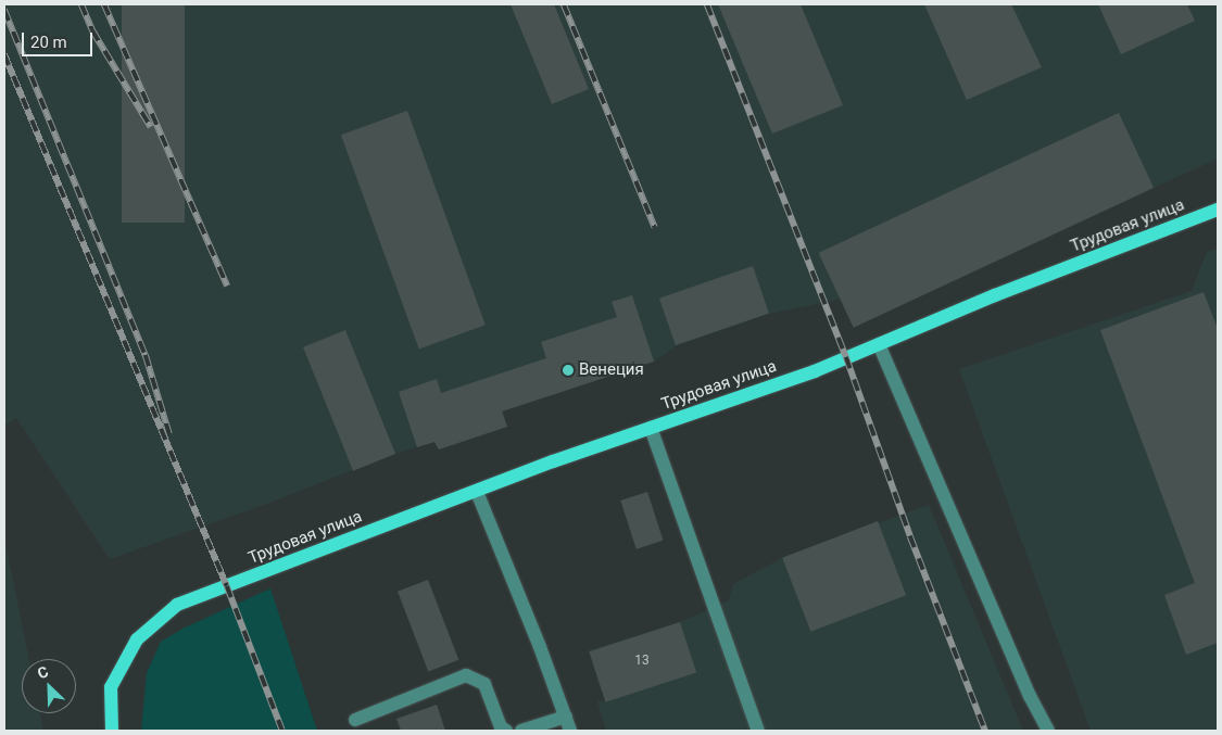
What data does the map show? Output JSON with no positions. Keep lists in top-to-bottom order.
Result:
{
  "streets": {
    "main road": ["Трудовая улица"]
  },
  "places": ["Венеция"],
  "house_numbers": ["13"],
  "scale_bar": "20 m",
  "north": "top left"
}
